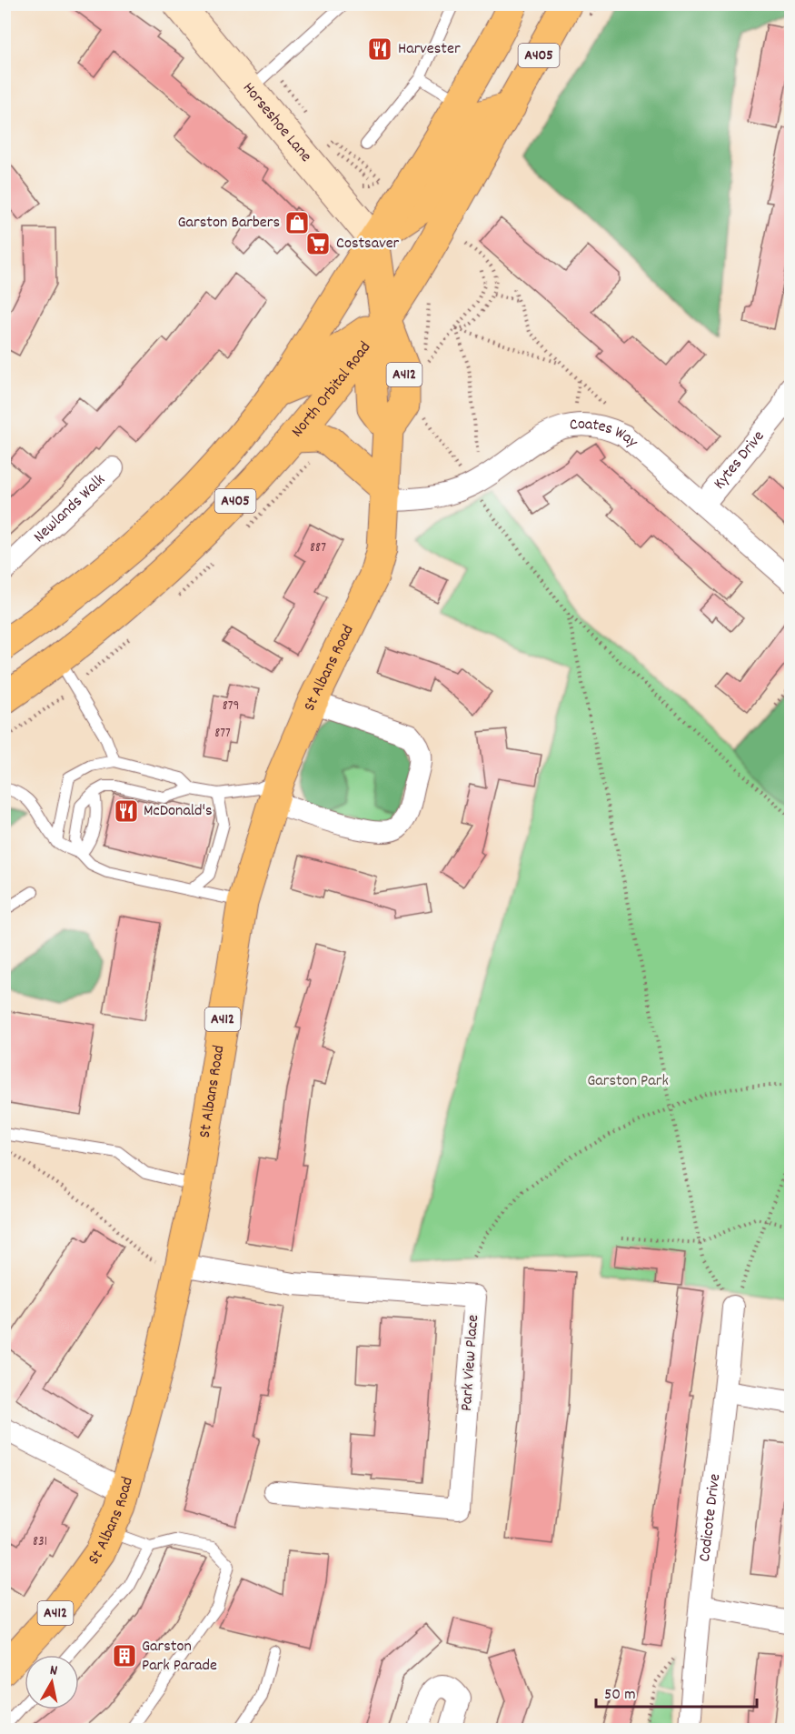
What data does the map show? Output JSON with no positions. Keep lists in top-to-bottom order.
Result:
{
  "streets": {
    "main road": [
      "A405",
      "A412",
      "North Orbital Road",
      "St Albans Road"
    ],
    "street": [
      "Horseshoe Lane",
      "Coates Way",
      "Kytes Drive",
      "Newlands Walk",
      "Park View Place",
      "Codicote Drive"
    ]
  },
  "crossings": [
    ["A405", "Horseshoe Lane"],
    ["A405", "St Albans Road"],
    ["Horseshoe Lane", "St Albans Road"],
    ["North Orbital Road", "St Albans Road"],
    ["Coates Way", "Kytes Drive"],
    ["Coates Way", "St Albans Road"],
    ["St Albans Road", "Park View Place"]
  ],
  "parks": ["Garston Park"],
  "places": {
    "restaurant": ["Harvester", "McDonald's"],
    "shop": ["Garston Barbers"],
    "supermarket": ["Costsaver"],
    "building": ["Garston Park Parade"]
  },
  "house_numbers": [
    "887",
    "879",
    "877",
    "831"
  ],
  "scale_bar": "50 m",
  "north": "top"
}
